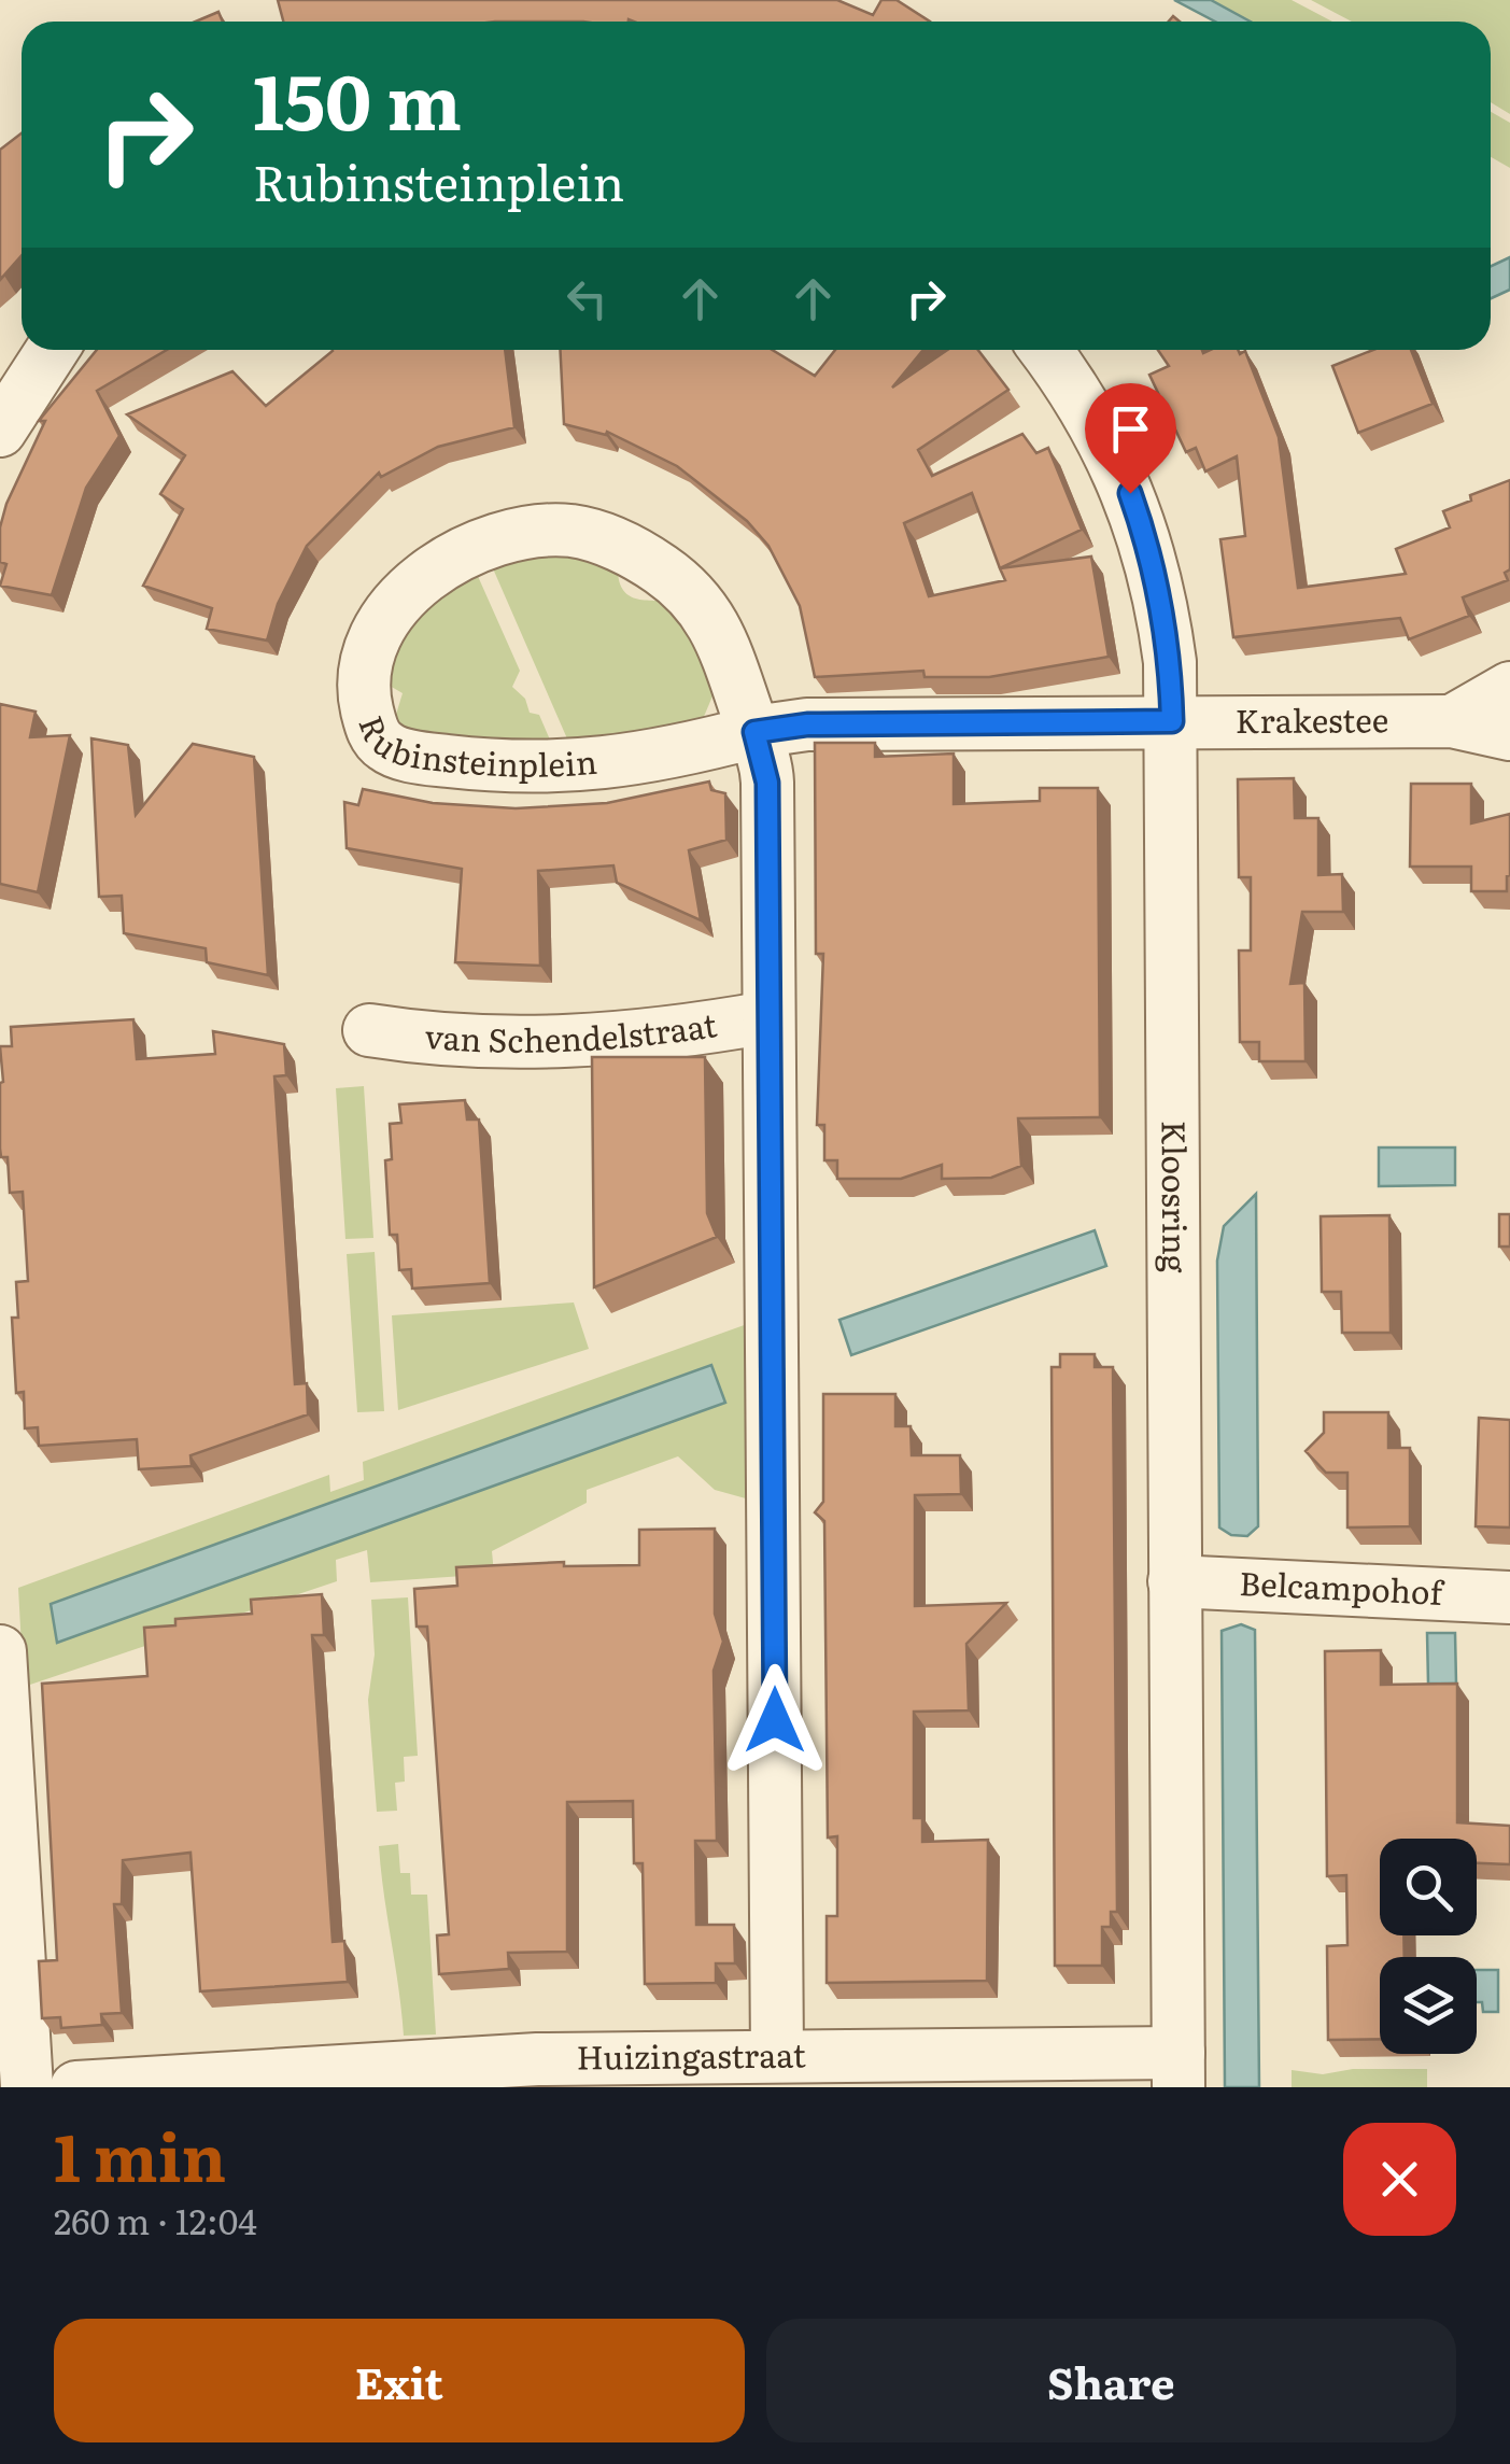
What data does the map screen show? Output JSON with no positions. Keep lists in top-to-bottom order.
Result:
{
  "streets": {
    "street": [
      "Krakestee",
      "Rubinsteinplein",
      "van Schendelstraat",
      "Kloosring",
      "Belcampohof",
      "Huizingastraat"
    ]
  },
  "crossings": [
    ["Krakestee", "Rubinsteinplein"],
    ["Krakestee", "Kloosring"],
    ["Rubinsteinplein", "Kloosring"],
    ["Kloosring", "Belcampohof"],
    ["Kloosring", "Huizingastraat"]
  ],
  "page": {
    "turn": ["150 m", "Rubinsteinplein"],
    "heading": ["1 min", "260 m · 12:04"],
    "buttons": ["Exit", "Share"]
  }
}
